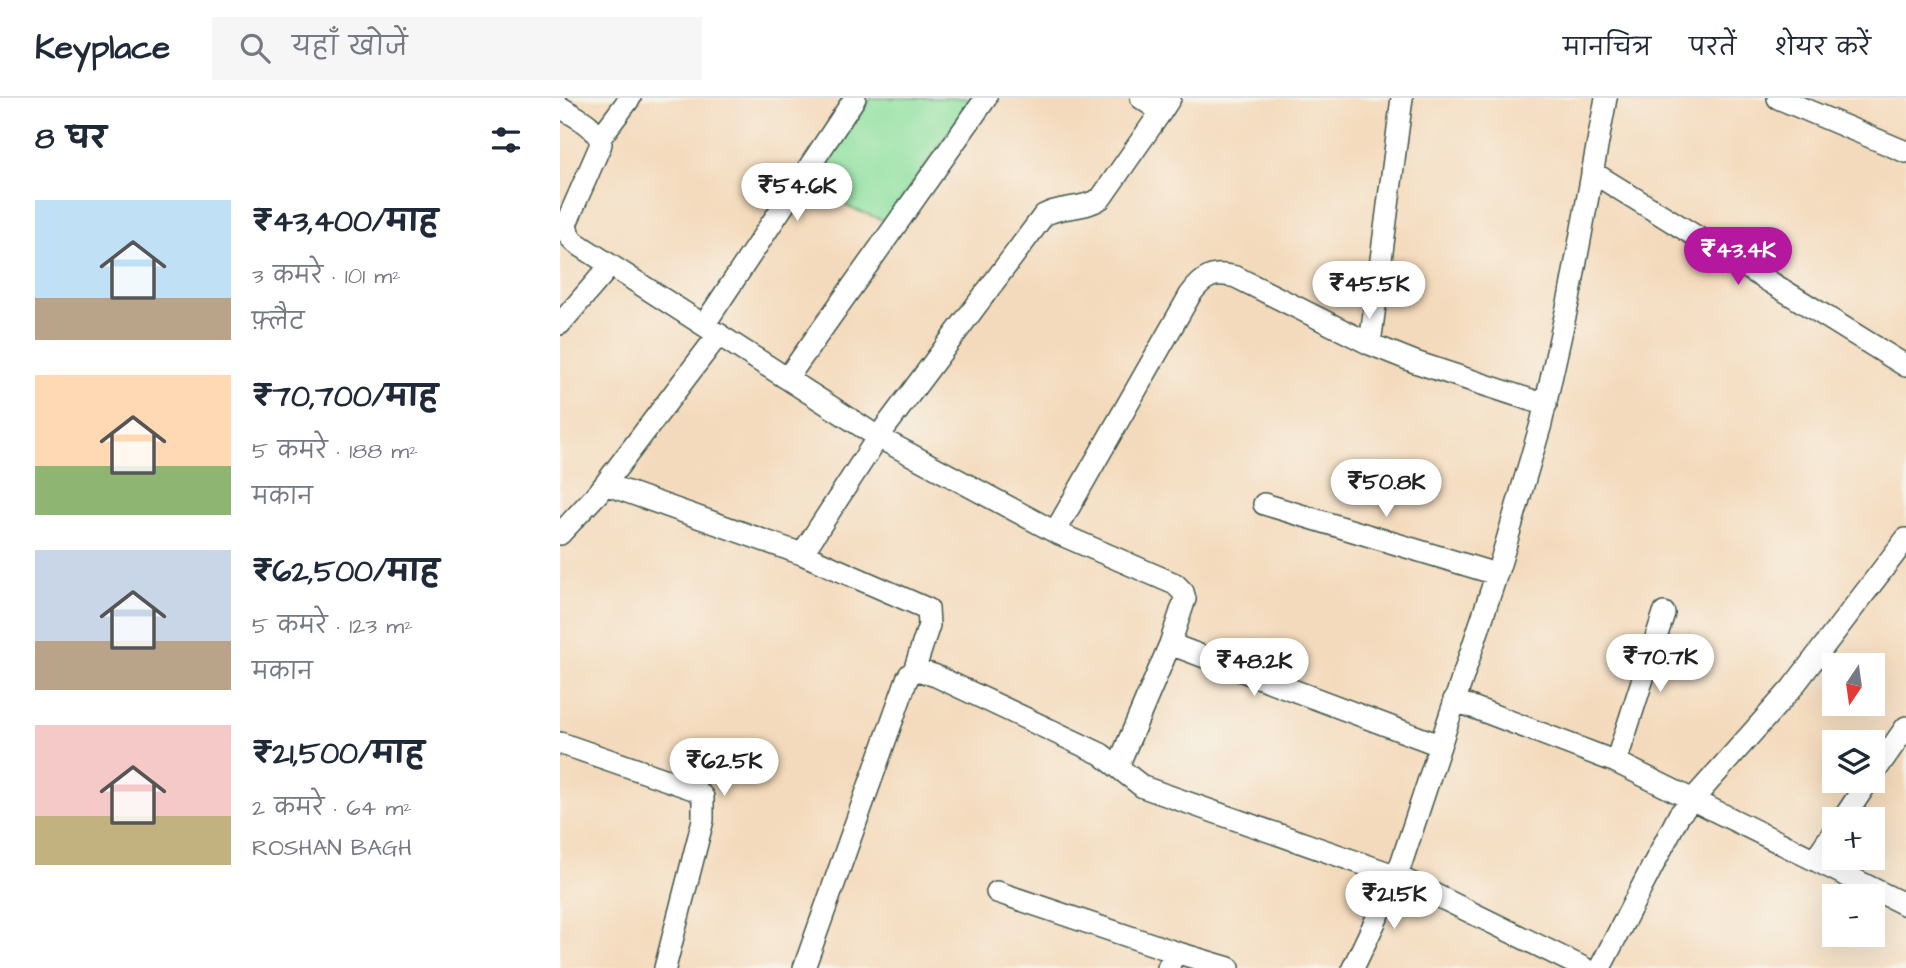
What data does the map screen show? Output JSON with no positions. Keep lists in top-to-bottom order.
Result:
{
  "north": "bottom",
  "page": {
    "header": "Keyplace",
    "search": "यहाँ खोजें",
    "nav": ["मानचित्र", "परतें", "शेयर करें"],
    "heading": "8 घर",
    "price": [
      "₹54.6K",
      "₹43.4K",
      "₹45.5K",
      "₹50.8K",
      "₹70.7K",
      "₹48.2K",
      "₹62.5K",
      "₹21.5K"
    ],
    "list": [
      {
        "name": "₹43,400/माह",
        "note": "3 कमरे · 101 m² · फ़्लैट"
      },
      {
        "name": "₹70,700/माह",
        "note": "5 कमरे · 188 m² · मकान"
      },
      {
        "name": "₹62,500/माह",
        "note": "5 कमरे · 123 m² · मकान"
      },
      {
        "name": "₹21,500/माह",
        "note": "2 कमरे · 64 m² · ROSHAN BAGH"
      }
    ],
    "map_buttons": ["+", "−"]
  }
}
